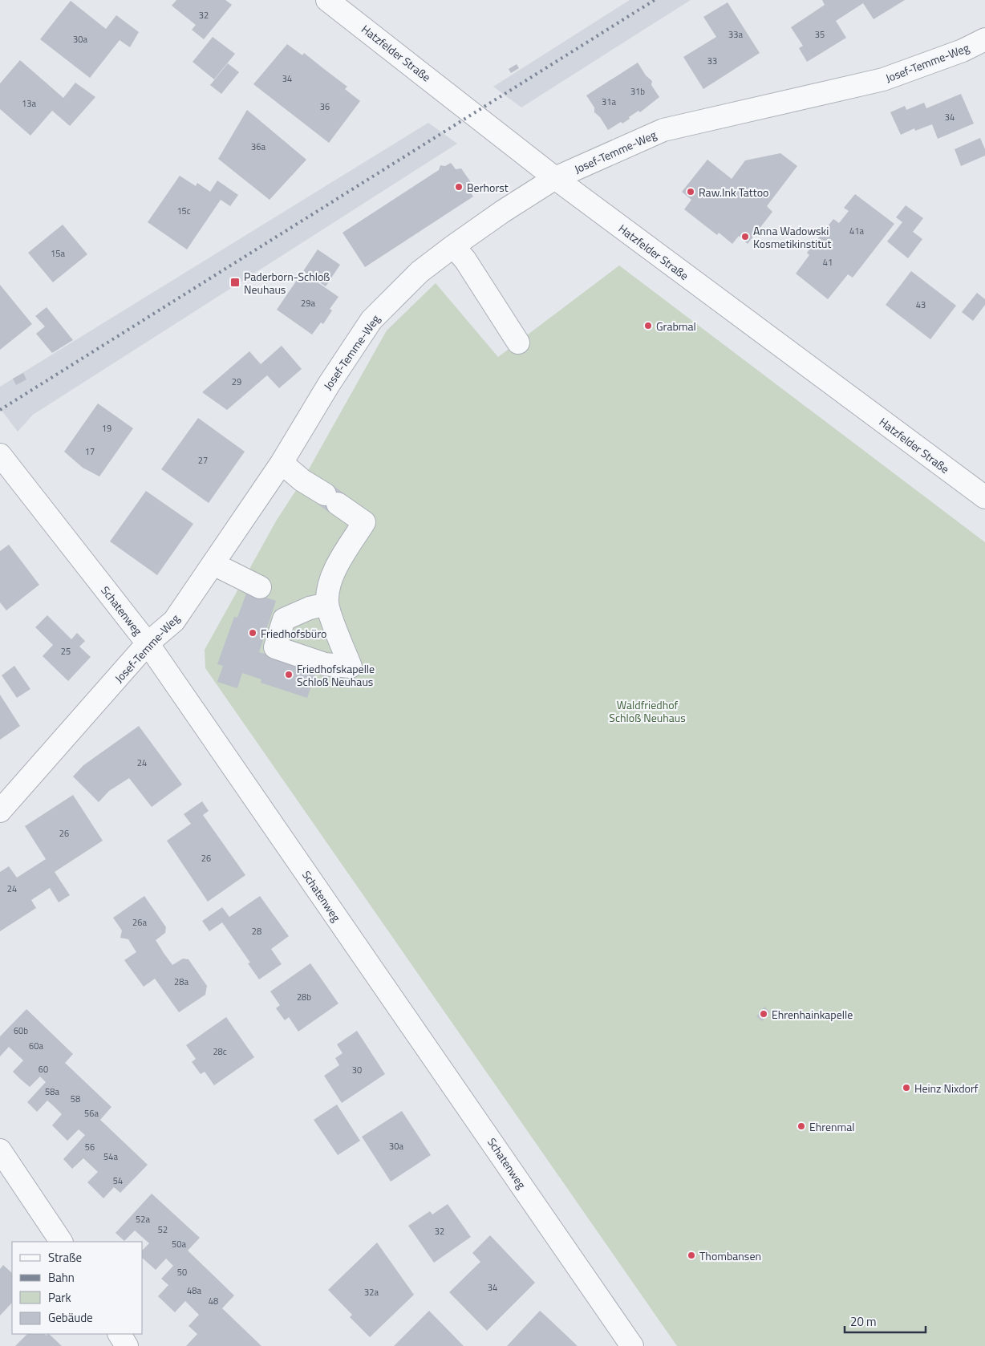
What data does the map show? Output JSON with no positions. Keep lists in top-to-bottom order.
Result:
{
  "streets": {
    "street": ["Hatzfelder Straße", "Josef-Temme-Weg", "Schatenweg"]
  },
  "crossings": [
    ["Hatzfelder Straße", "Josef-Temme-Weg"],
    ["Josef-Temme-Weg", "Schatenweg"]
  ],
  "parks": ["Waldfriedhof Schloß Neuhaus"],
  "places": {
    "other": [
      "Berhorst",
      "Raw.Ink Tattoo",
      "Anna Wadowski Kosmetikinstitut",
      "Grabmal",
      "Friedhofsbüro",
      "Friedhofskapelle Schloß Neuhaus",
      "Ehrenhainkapelle",
      "Heinz Nixdorf",
      "Ehrenmal",
      "Thombansen"
    ],
    "transit": ["Paderborn-Schloß Neuhaus"]
  },
  "house_numbers": [
    "32",
    "33a",
    "35",
    "30a",
    "33",
    "34",
    "31b",
    "31a",
    "13a",
    "36",
    "34",
    "36a",
    "15c",
    "41a",
    "15a",
    "41",
    "29a",
    "43",
    "29",
    "19",
    "17",
    "27",
    "25",
    "24",
    "26",
    "26",
    "24",
    "26a",
    "28",
    "28a",
    "28b",
    "60b",
    "60a",
    "28c",
    "60",
    "30",
    "58a",
    "58",
    "56a",
    "30a",
    "56",
    "54a",
    "54",
    "52a",
    "52",
    "32",
    "50a",
    "50",
    "34",
    "48a",
    "32a",
    "48"
  ],
  "legend": [
    "Straße",
    "Bahn",
    "Park",
    "Gebäude"
  ],
  "scale_bar": "20 m"
}
